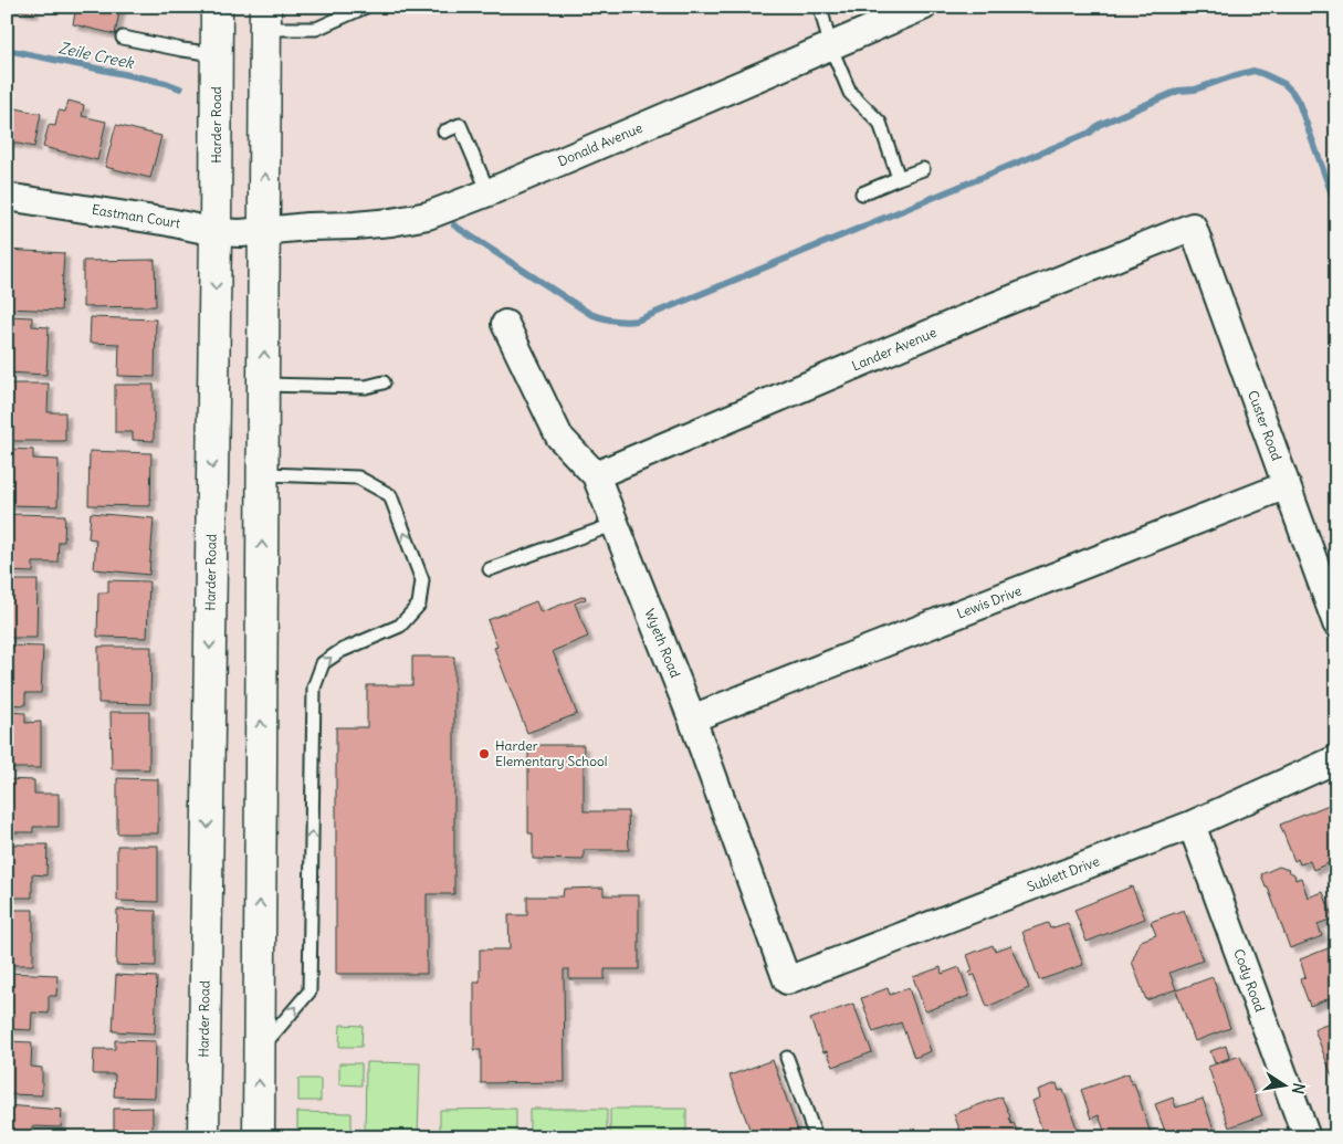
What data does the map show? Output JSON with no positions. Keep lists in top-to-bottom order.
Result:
{
  "streets": {
    "main road": ["Harder Road"],
    "street": [
      "Donald Avenue",
      "Eastman Court",
      "Lander Avenue",
      "Custer Road",
      "Lewis Drive",
      "Wyeth Road",
      "Sublett Drive",
      "Cody Road"
    ]
  },
  "crossings": [
    ["Harder Road", "Eastman Court"],
    ["Donald Avenue", "Eastman Court"],
    ["Lander Avenue", "Custer Road"],
    ["Lander Avenue", "Wyeth Road"],
    ["Custer Road", "Lewis Drive"],
    ["Lewis Drive", "Wyeth Road"],
    ["Wyeth Road", "Sublett Drive"],
    ["Sublett Drive", "Cody Road"]
  ],
  "water": ["Zeile Creek"],
  "places": ["Harder Elementary School"],
  "north": "right"
}
